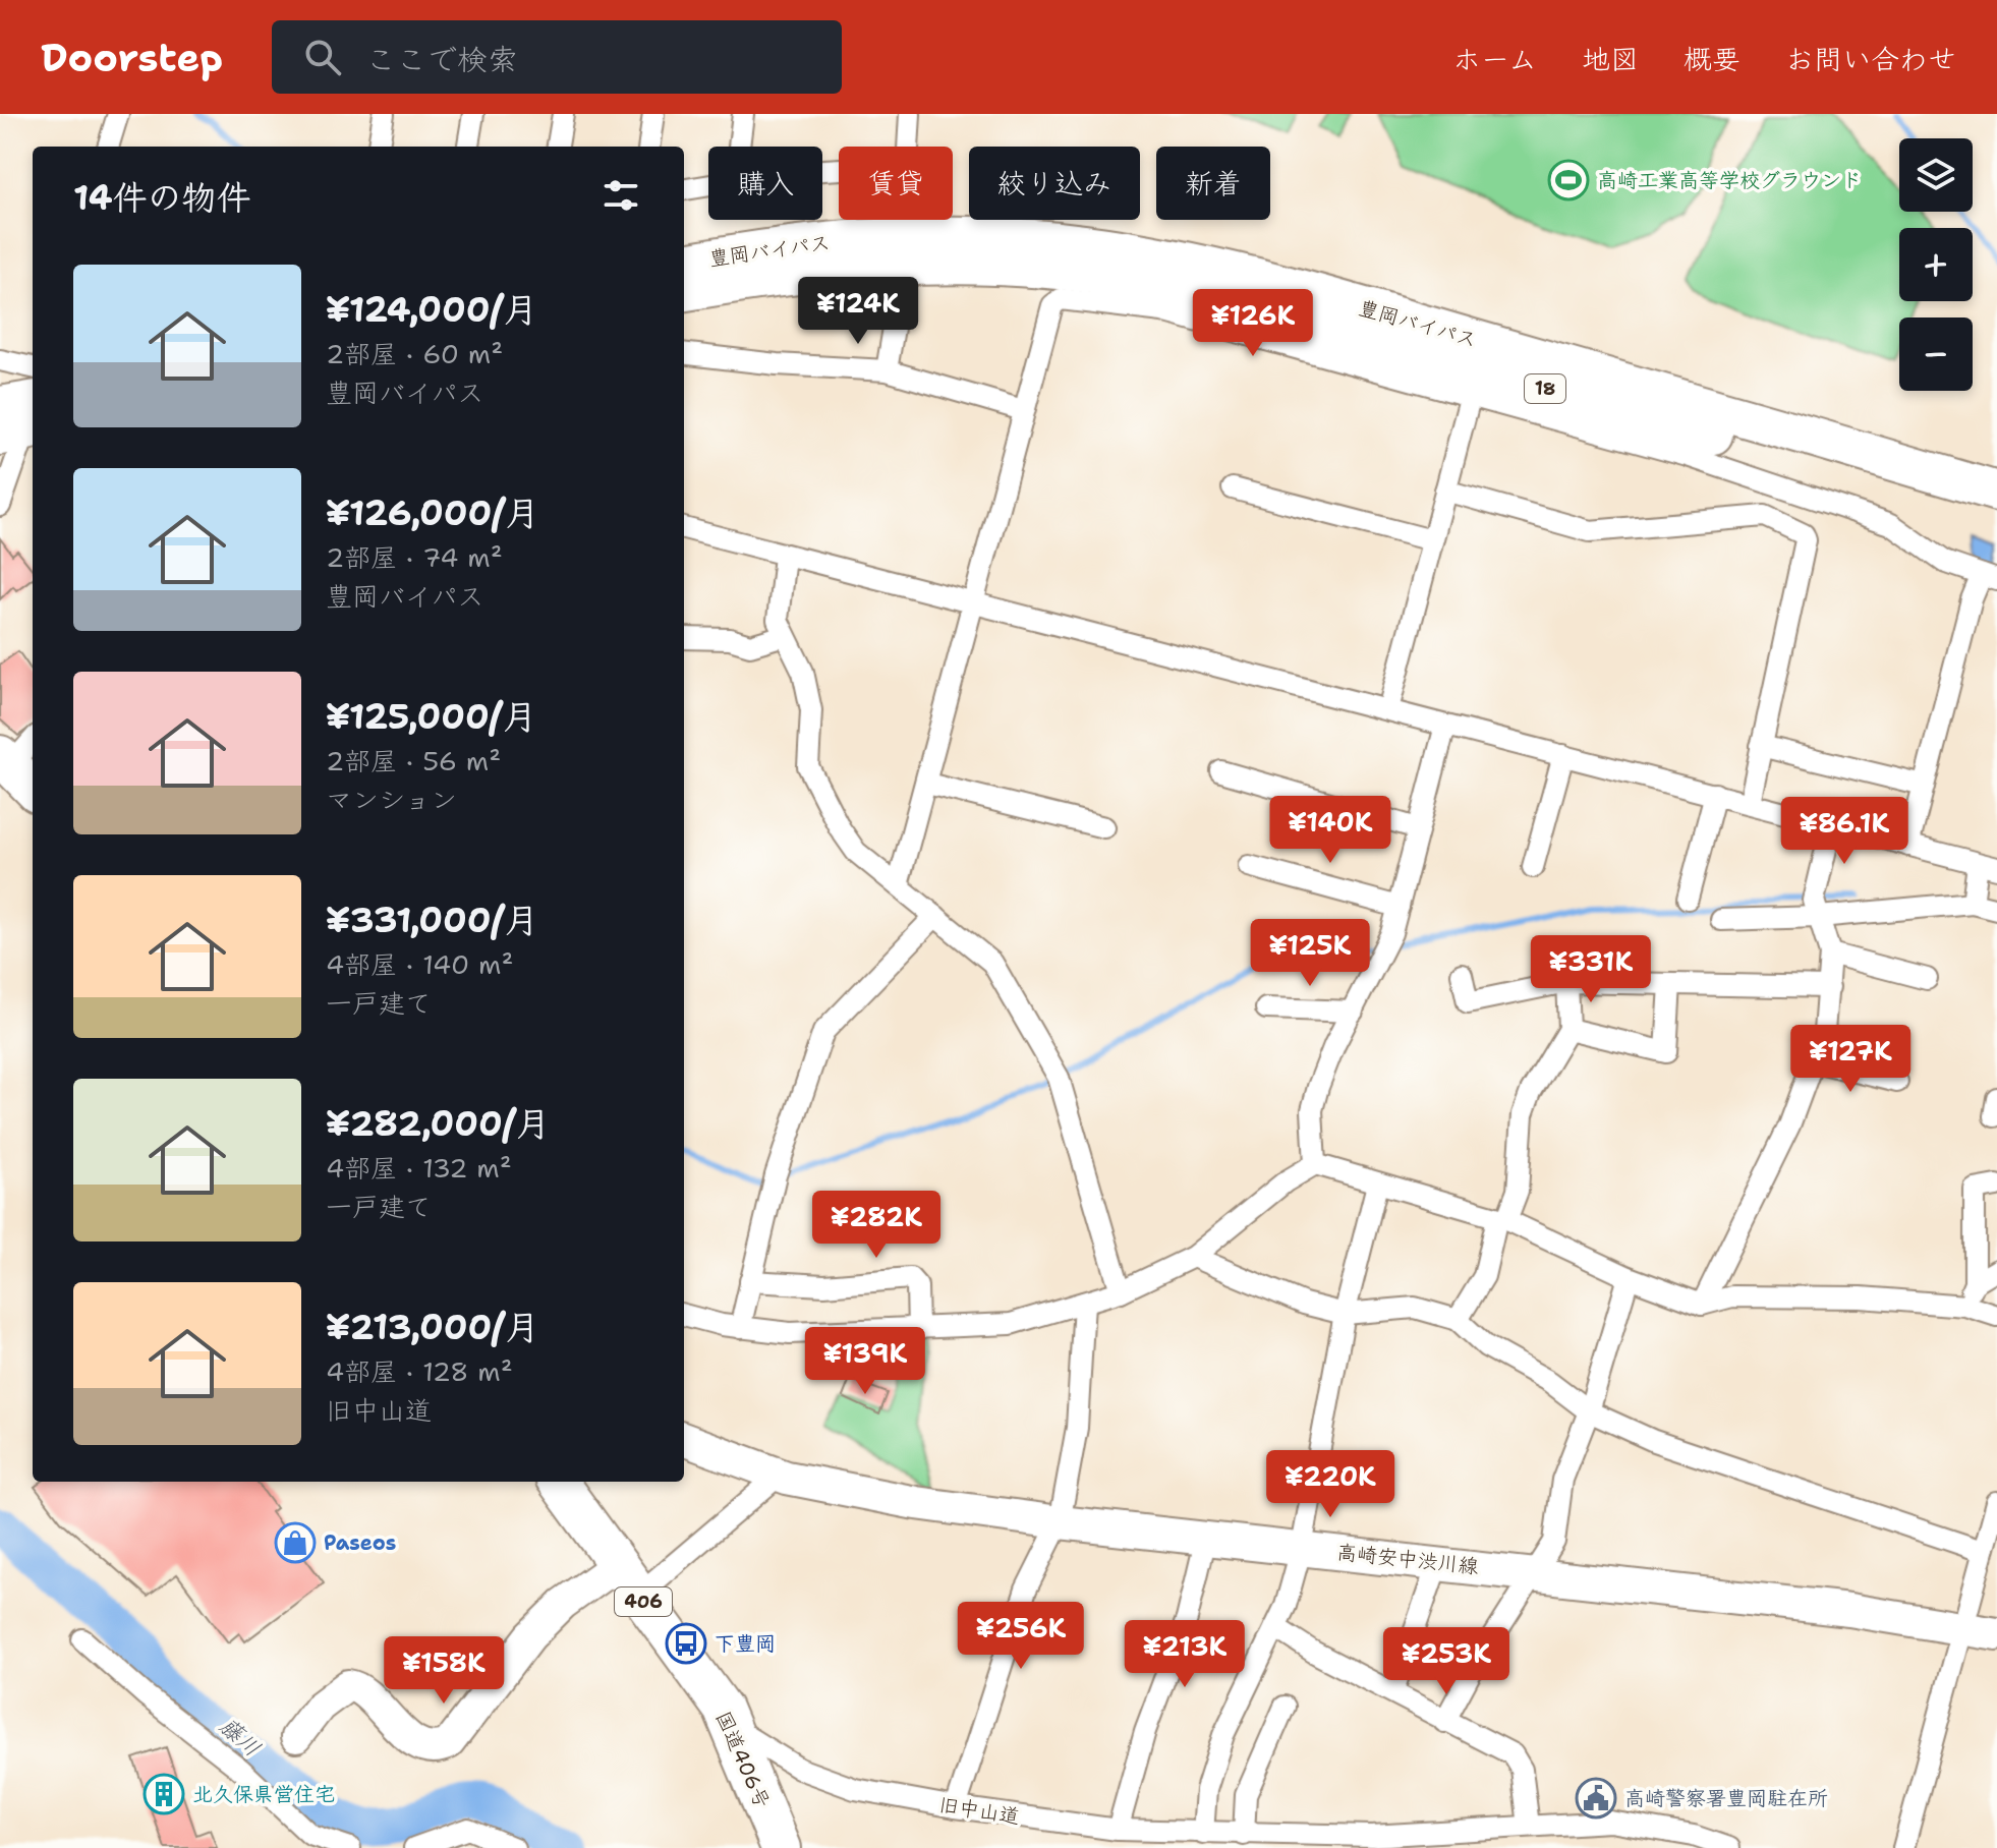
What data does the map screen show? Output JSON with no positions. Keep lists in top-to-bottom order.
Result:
{
  "streets": {
    "highway": [
      "豊岡バイパス",
      "18",
      "406",
      "国道406号"
    ],
    "main road": ["高崎安中渋川線"],
    "street": ["旧中山道"]
  },
  "crossings": [
    ["国道406号", "旧中山道"]
  ],
  "water": ["藤川"],
  "places": {
    "sports": ["高崎工業高等学校グラウンド"],
    "shop": ["Paseos"],
    "bus stop": ["下豊岡"],
    "building": ["北久保県営住宅"],
    "public building": ["高崎警察署豊岡駐在所"]
  },
  "page": {
    "header": "Doorstep",
    "search": "ここで検索",
    "nav": [
      "ホーム",
      "地図",
      "概要",
      "お問い合わせ"
    ],
    "map_buttons": ["+", "−"],
    "chip": [
      "購入",
      "賃貸",
      "絞り込み",
      "新着"
    ],
    "heading": "14件の物件",
    "list": [
      {
        "name": "¥124,000/月",
        "note": "2部屋 · 60 m² · 豊岡バイパス"
      },
      {
        "name": "¥126,000/月",
        "note": "2部屋 · 74 m² · 豊岡バイパス"
      },
      {
        "name": "¥125,000/月",
        "note": "2部屋 · 56 m² · マンション"
      },
      {
        "name": "¥331,000/月",
        "note": "4部屋 · 140 m² · 一戸建て"
      },
      {
        "name": "¥282,000/月",
        "note": "4部屋 · 132 m² · 一戸建て"
      },
      {
        "name": "¥213,000/月",
        "note": "4部屋 · 128 m² · 旧中山道"
      }
    ],
    "price": [
      "¥124K",
      "¥126K",
      "¥140K",
      "¥86.1K",
      "¥125K",
      "¥331K",
      "¥127K",
      "¥282K",
      "¥139K",
      "¥220K",
      "¥256K",
      "¥213K",
      "¥253K",
      "¥158K"
    ]
  }
}
